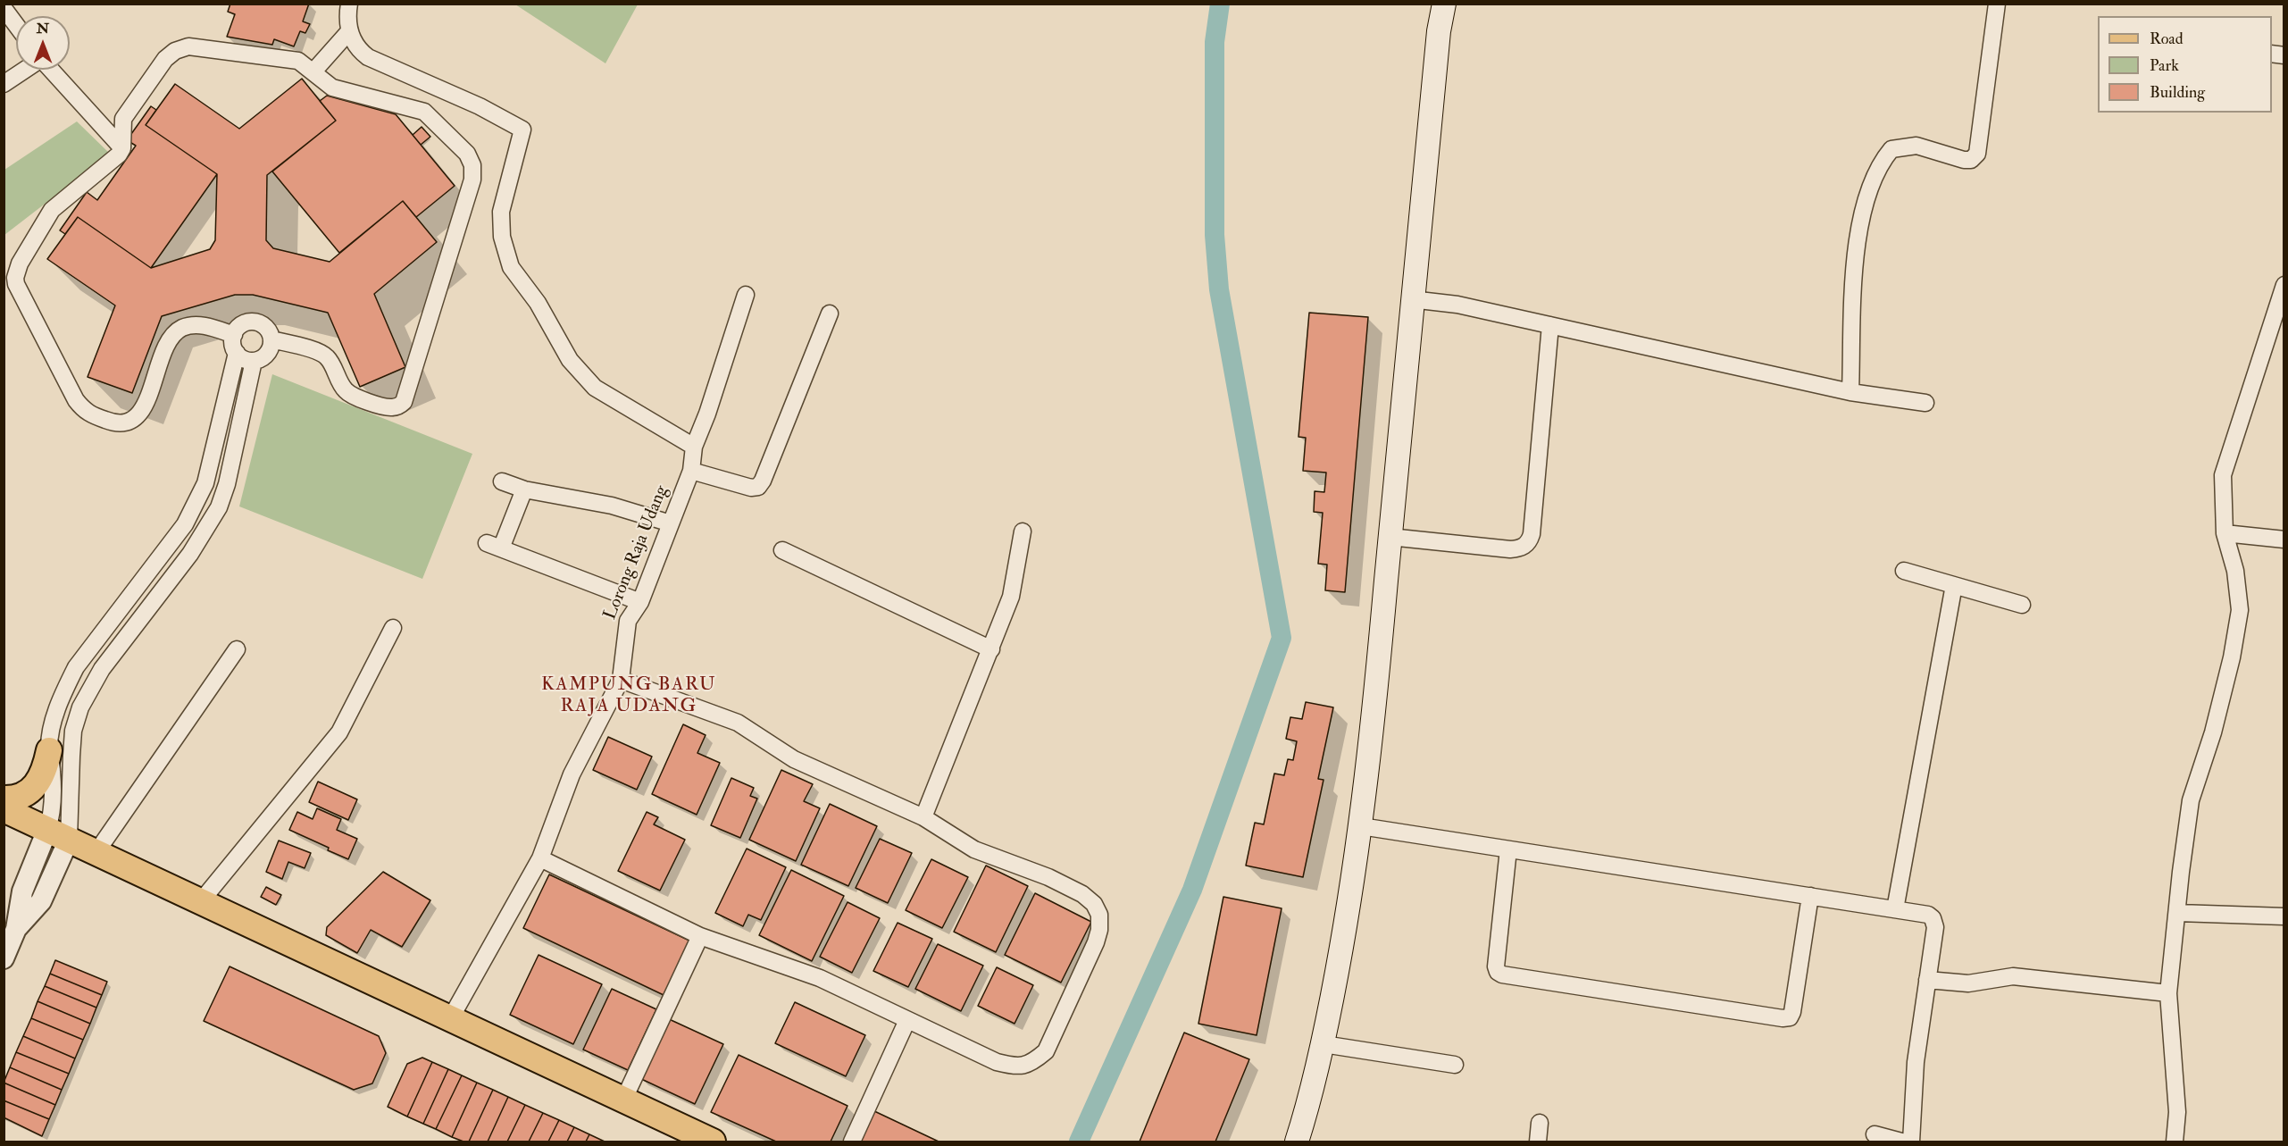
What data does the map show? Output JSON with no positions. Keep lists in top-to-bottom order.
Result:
{
  "streets": {
    "street": ["Lorong Raja Udang"]
  },
  "districts": ["KAMPUNG BARU RAJA UDANG"],
  "legend": ["Road", "Park", "Building"],
  "north": "top"
}
